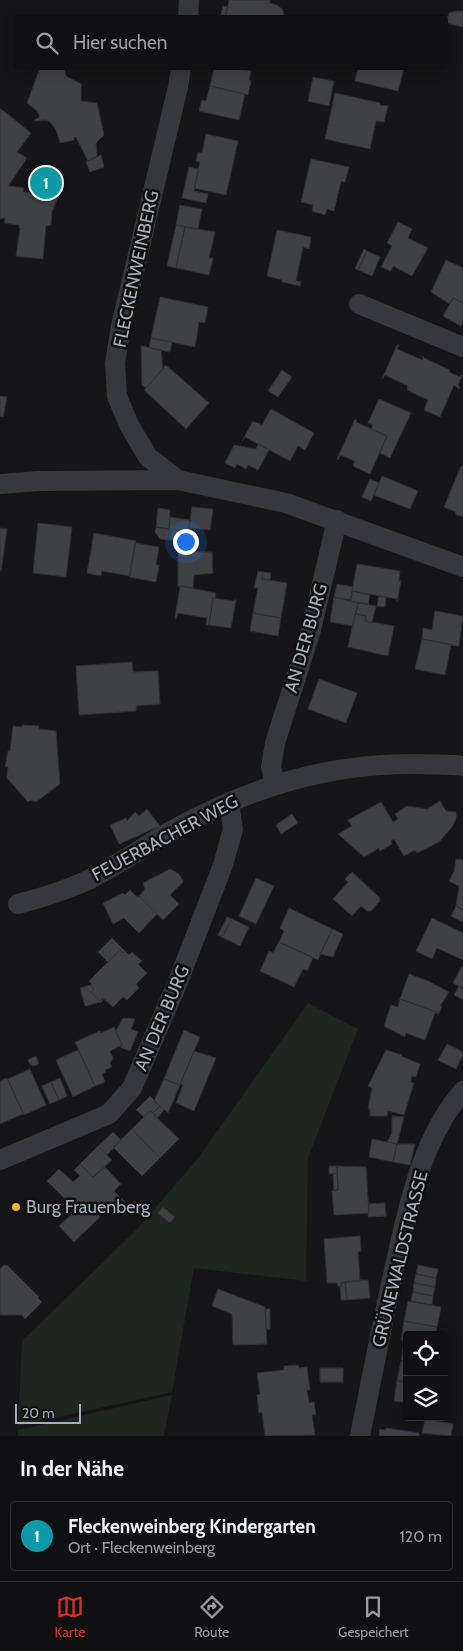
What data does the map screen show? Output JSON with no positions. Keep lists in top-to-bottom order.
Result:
{
  "streets": {
    "street": [
      "FLECKENWEINBERG",
      "AN DER BURG",
      "FEUERBACHER WEG",
      "GRÜNEWALDSTRASSE"
    ]
  },
  "crossings": [
    ["FLECKENWEINBERG", "AN DER BURG"],
    ["AN DER BURG", "FEUERBACHER WEG"]
  ],
  "places": ["Burg Frauenberg"],
  "scale_bar": "20 m",
  "page": {
    "search": "Hier suchen",
    "pins": "1",
    "scale": "20 m",
    "heading": "In der Nähe",
    "list": [
      {
        "mark": "1",
        "name": "Fleckenweinberg Kindergarten",
        "note": "Ort · Fleckenweinberg",
        "value": "120 m"
      }
    ],
    "nav": ["Karte", "Route", "Gespeichert"]
  }
}
